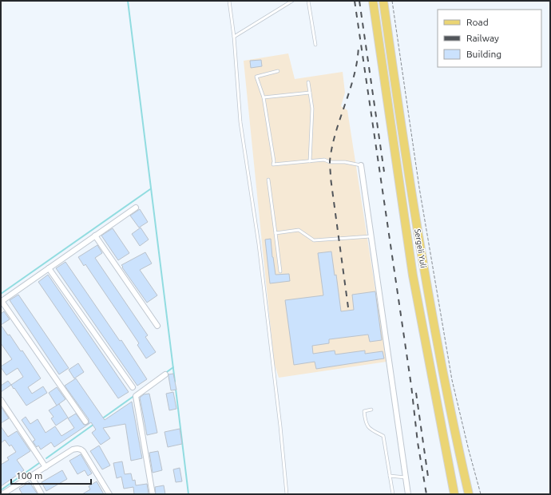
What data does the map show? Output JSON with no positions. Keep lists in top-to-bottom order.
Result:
{
  "streets": {
    "main road": ["Sergeli Yuli"]
  },
  "legend": ["Road", "Railway", "Building"],
  "scale_bar": "100 m"
}
